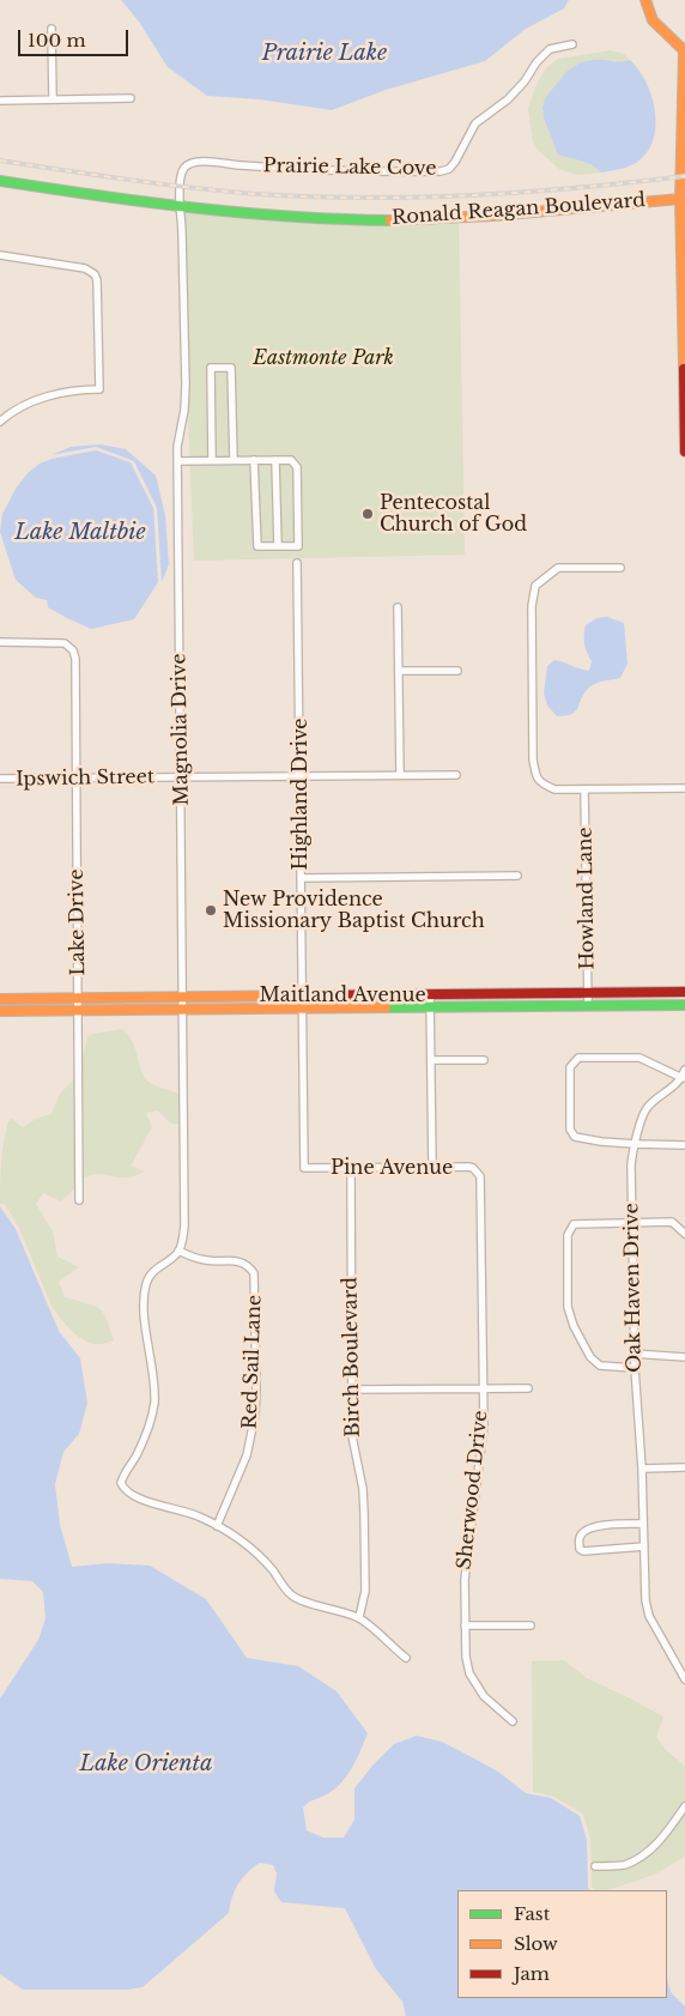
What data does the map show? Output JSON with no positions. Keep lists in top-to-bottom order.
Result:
{
  "streets": {
    "main road": ["Ronald Reagan Boulevard", "Maitland Avenue"],
    "street": [
      "Prairie Lake Cove",
      "Magnolia Drive",
      "Ipswich Street",
      "Highland Drive",
      "Howland Lane",
      "Lake Drive",
      "Pine Avenue",
      "Oak Haven Drive",
      "Birch Boulevard",
      "Red Sail Lane",
      "Sherwood Drive"
    ]
  },
  "crossings": [
    ["Prairie Lake Cove", "Ronald Reagan Boulevard"],
    ["Prairie Lake Cove", "Magnolia Drive"],
    ["Ronald Reagan Boulevard", "Magnolia Drive"],
    ["Magnolia Drive", "Ipswich Street"],
    ["Magnolia Drive", "Maitland Avenue"],
    ["Magnolia Drive", "Red Sail Lane"],
    ["Ipswich Street", "Highland Drive"],
    ["Ipswich Street", "Lake Drive"],
    ["Highland Drive", "Maitland Avenue"],
    ["Highland Drive", "Pine Avenue"],
    ["Howland Lane", "Maitland Avenue"],
    ["Lake Drive", "Maitland Avenue"],
    ["Pine Avenue", "Birch Boulevard"],
    ["Pine Avenue", "Sherwood Drive"]
  ],
  "water": ["Prairie Lake", "Lake Maltbie", "Lake Orienta"],
  "parks": ["Eastmonte Park"],
  "places": ["Pentecostal Church of God", "New Providence Missionary Baptist Church"],
  "legend": ["Fast", "Slow", "Jam"],
  "scale_bar": "100 m"
}
